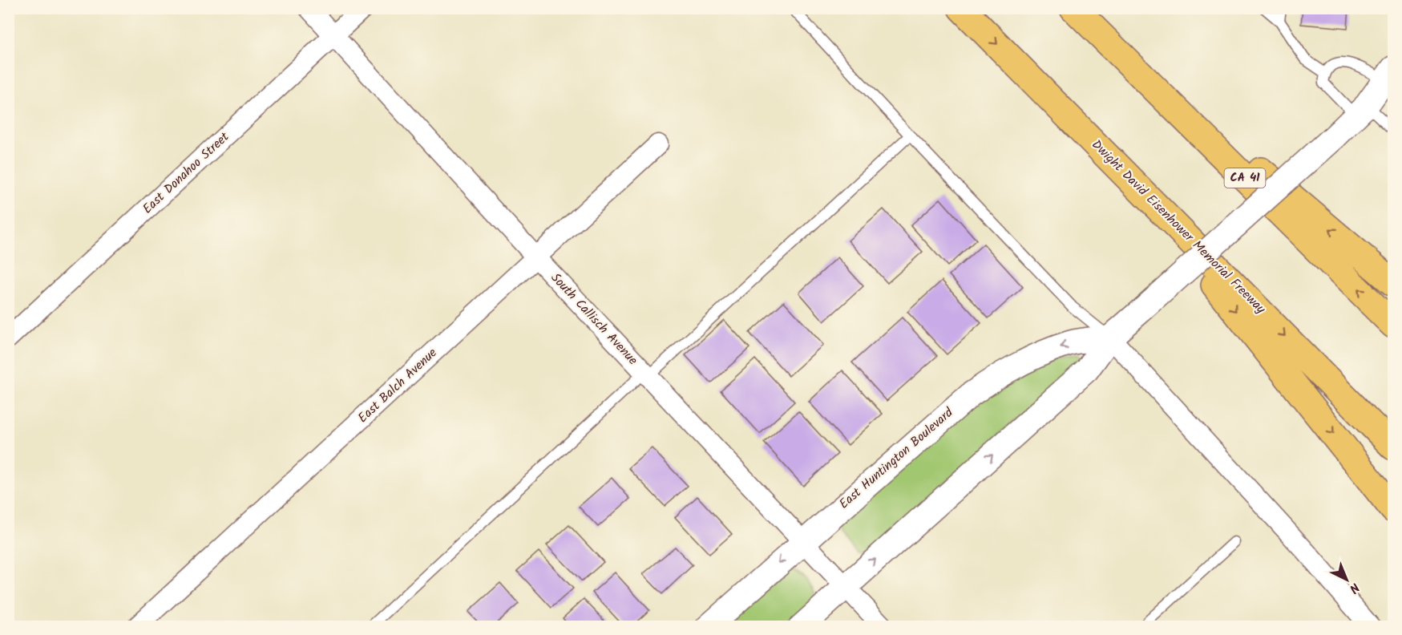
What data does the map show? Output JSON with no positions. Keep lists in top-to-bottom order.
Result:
{
  "streets": {
    "highway": ["CA 41", "Dwight David Eisenhower Memorial Freeway"],
    "street": [
      "East Donahoo Street",
      "South Callisch Avenue",
      "East Balch Avenue",
      "East Huntington Boulevard"
    ]
  },
  "crossings": [
    ["East Donahoo Street", "South Callisch Avenue"],
    ["South Callisch Avenue", "East Balch Avenue"],
    ["South Callisch Avenue", "East Huntington Boulevard"]
  ],
  "north": "bottom right"
}
